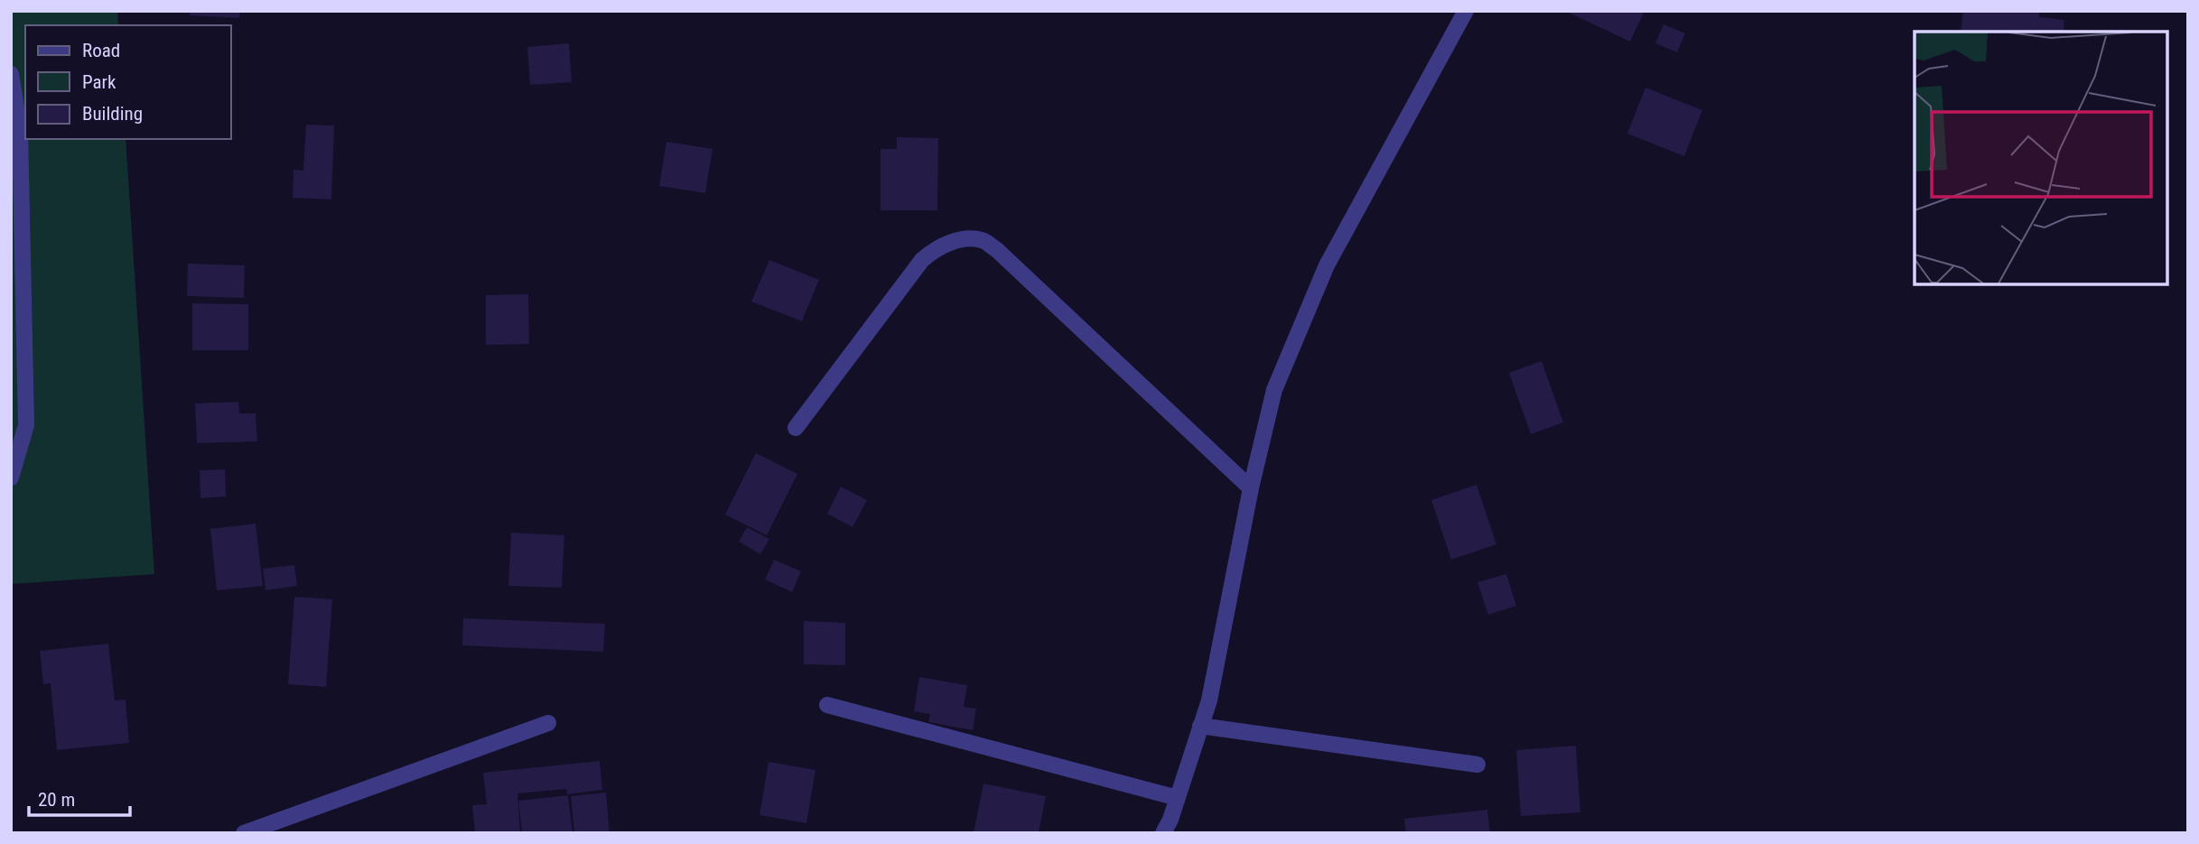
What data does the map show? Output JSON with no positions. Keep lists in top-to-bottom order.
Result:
{
  "legend": ["Road", "Park", "Building"],
  "scale_bar": "20 m"
}
